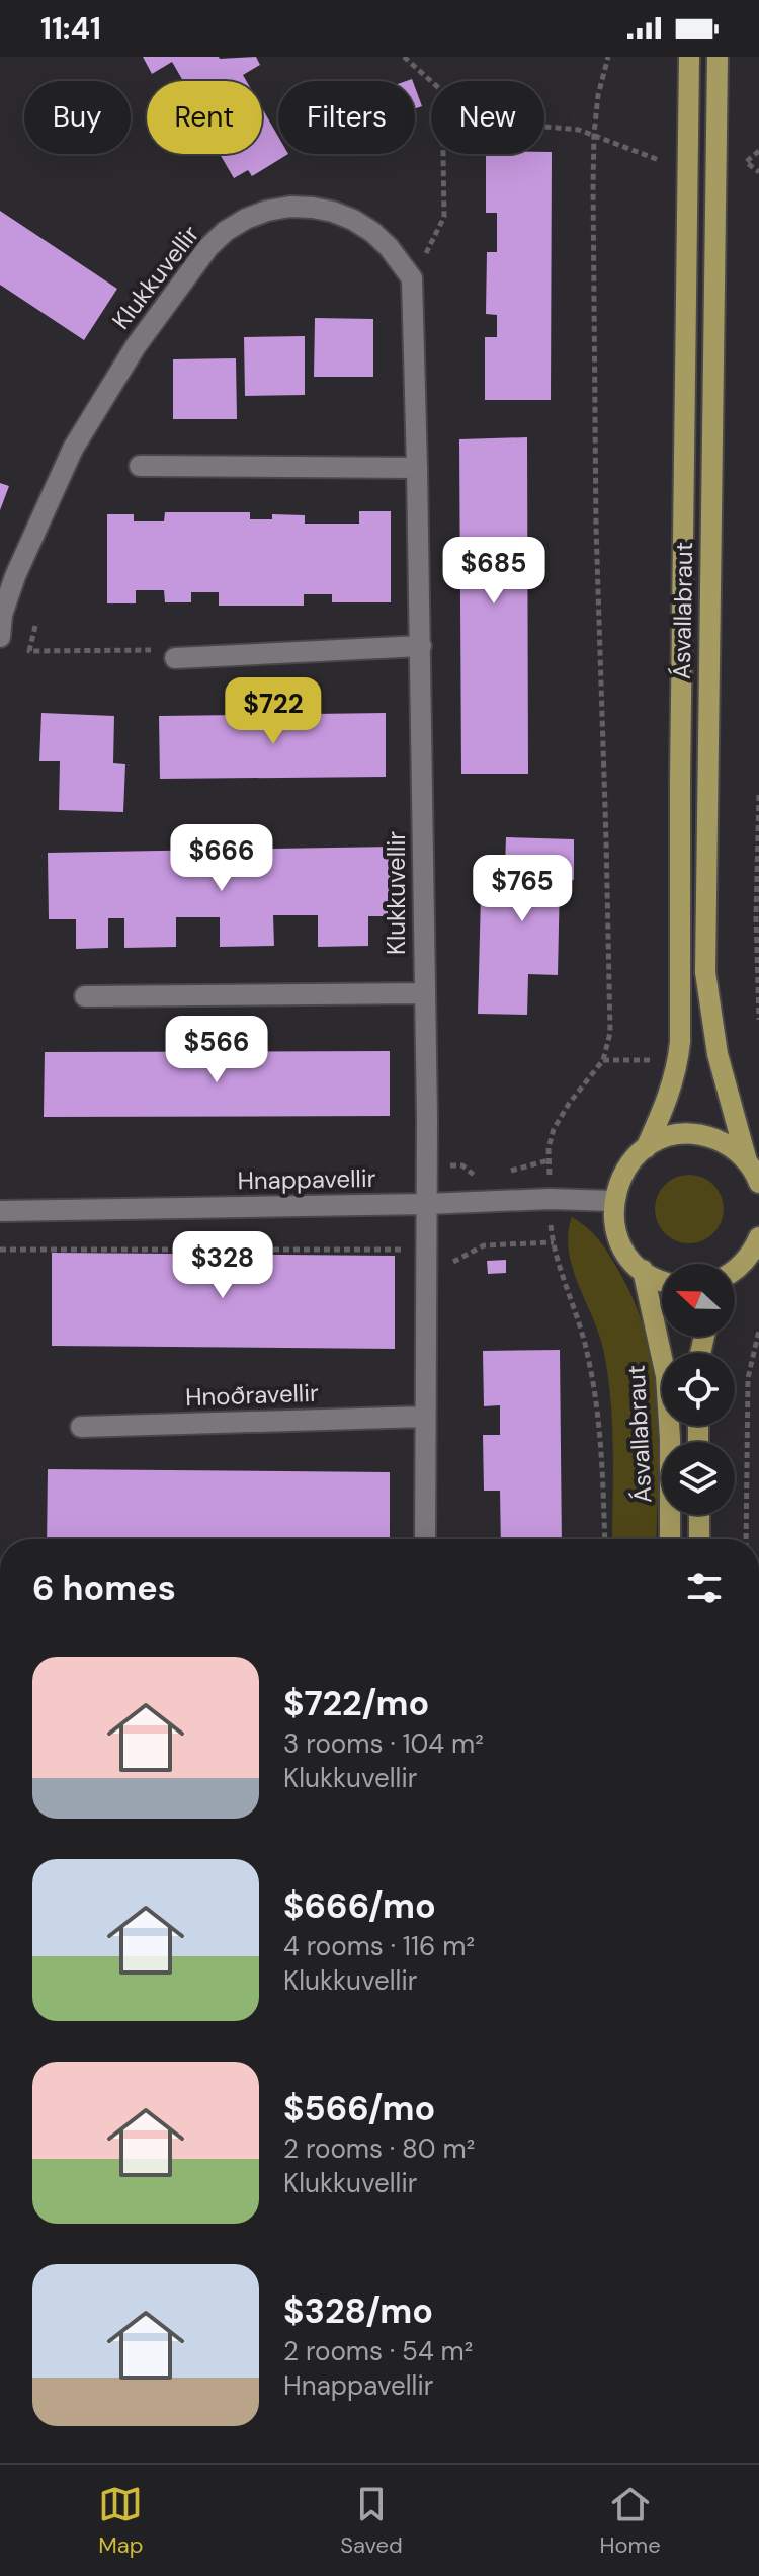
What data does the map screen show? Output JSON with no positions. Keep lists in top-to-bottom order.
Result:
{
  "streets": {
    "main road": ["Ásvallabraut"],
    "street": ["Klukkuvellir", "Hnappavellir", "Hnoðravellir"]
  },
  "crossings": [
    ["Klukkuvellir", "Hnappavellir"],
    ["Ásvallabraut", "Hnappavellir"]
  ],
  "north": "left",
  "page": {
    "status": "11:41",
    "chip": [
      "Buy",
      "Rent",
      "Filters",
      "New"
    ],
    "price": [
      "$685",
      "$722",
      "$666",
      "$765",
      "$566",
      "$328"
    ],
    "heading": "6 homes",
    "list": [
      {
        "name": "$722/mo",
        "note": "3 rooms · 104 m² · Klukkuvellir"
      },
      {
        "name": "$666/mo",
        "note": "4 rooms · 116 m² · Klukkuvellir"
      },
      {
        "name": "$566/mo",
        "note": "2 rooms · 80 m² · Klukkuvellir"
      },
      {
        "name": "$328/mo",
        "note": "2 rooms · 54 m² · Hnappavellir"
      }
    ],
    "tabs": ["Map", "Saved", "Home"]
  }
}
